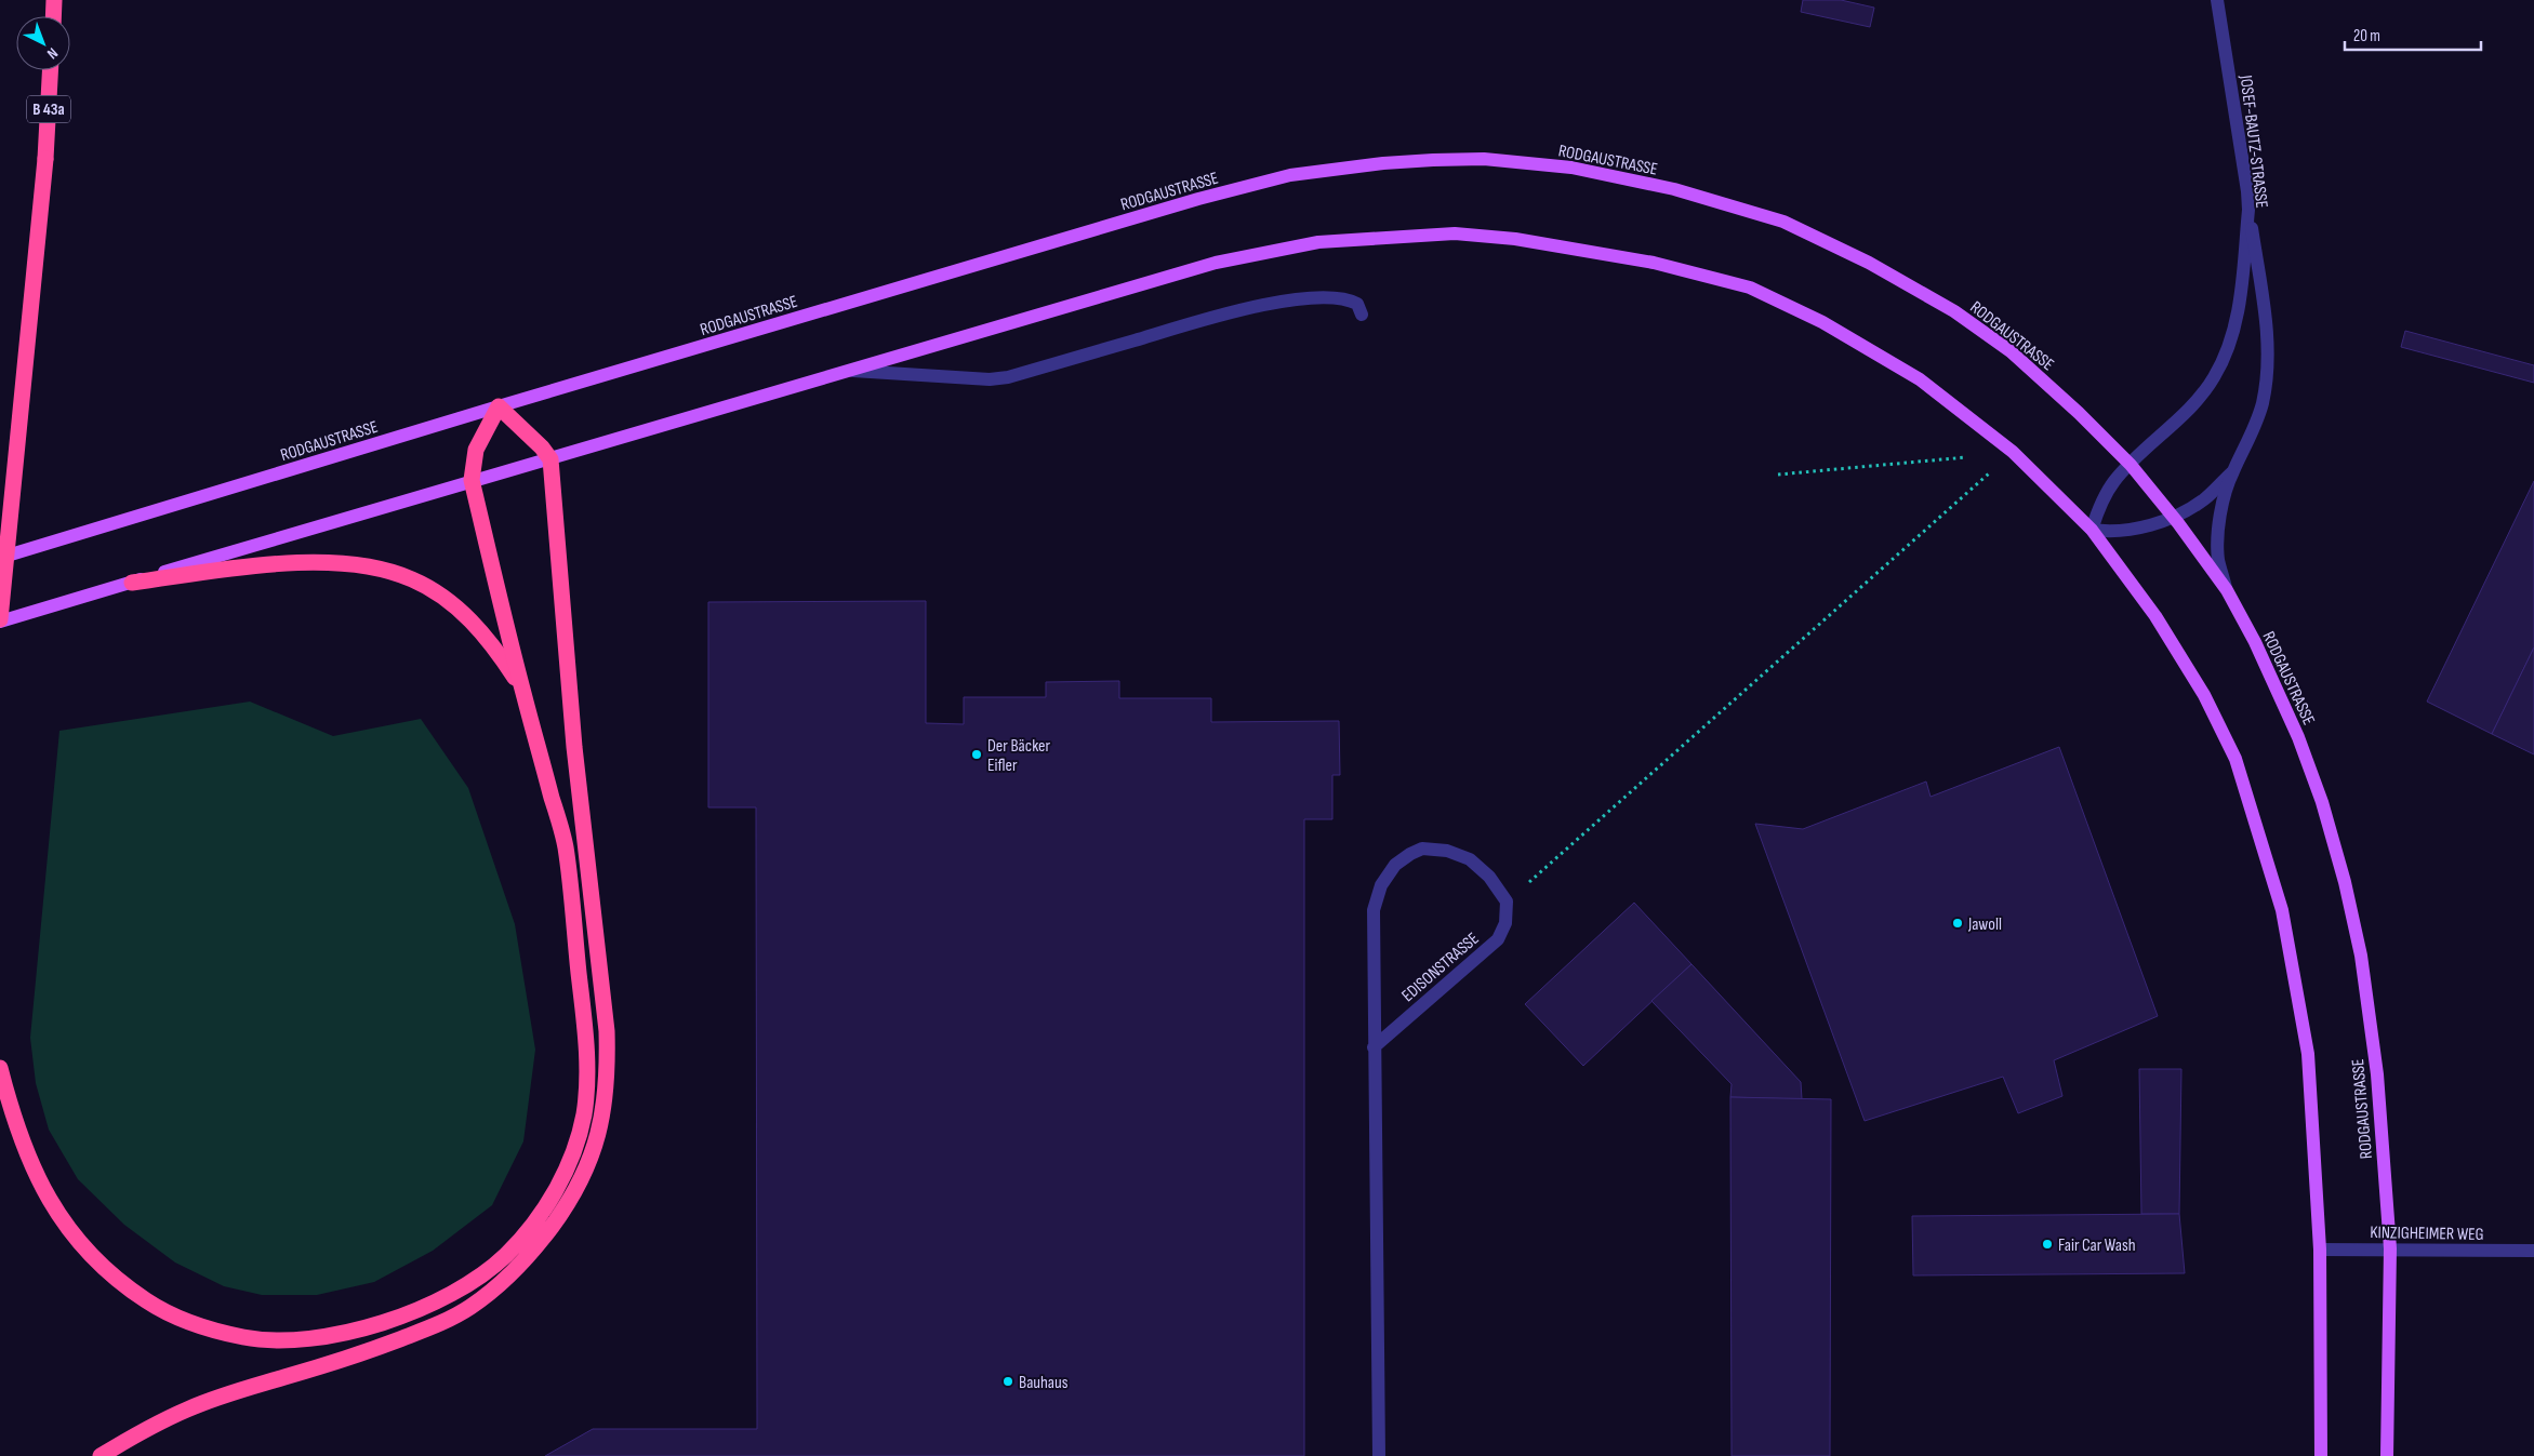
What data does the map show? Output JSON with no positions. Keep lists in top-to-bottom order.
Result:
{
  "streets": {
    "highway": ["B 43a"],
    "main road": ["RODGAUSTRASSE"],
    "street": ["JOSEF-BAUTZ-STRASSE", "EDISONSTRASSE", "KINZIGHEIMER WEG"]
  },
  "crossings": [
    ["JOSEF-BAUTZ-STRASSE", "RODGAUSTRASSE"],
    ["RODGAUSTRASSE", "KINZIGHEIMER WEG"]
  ],
  "places": [
    "Der Bäcker Eifler",
    "Jawoll",
    "Fair Car Wash",
    "Bauhaus"
  ],
  "scale_bar": "20 m",
  "north": "bottom right"
}
